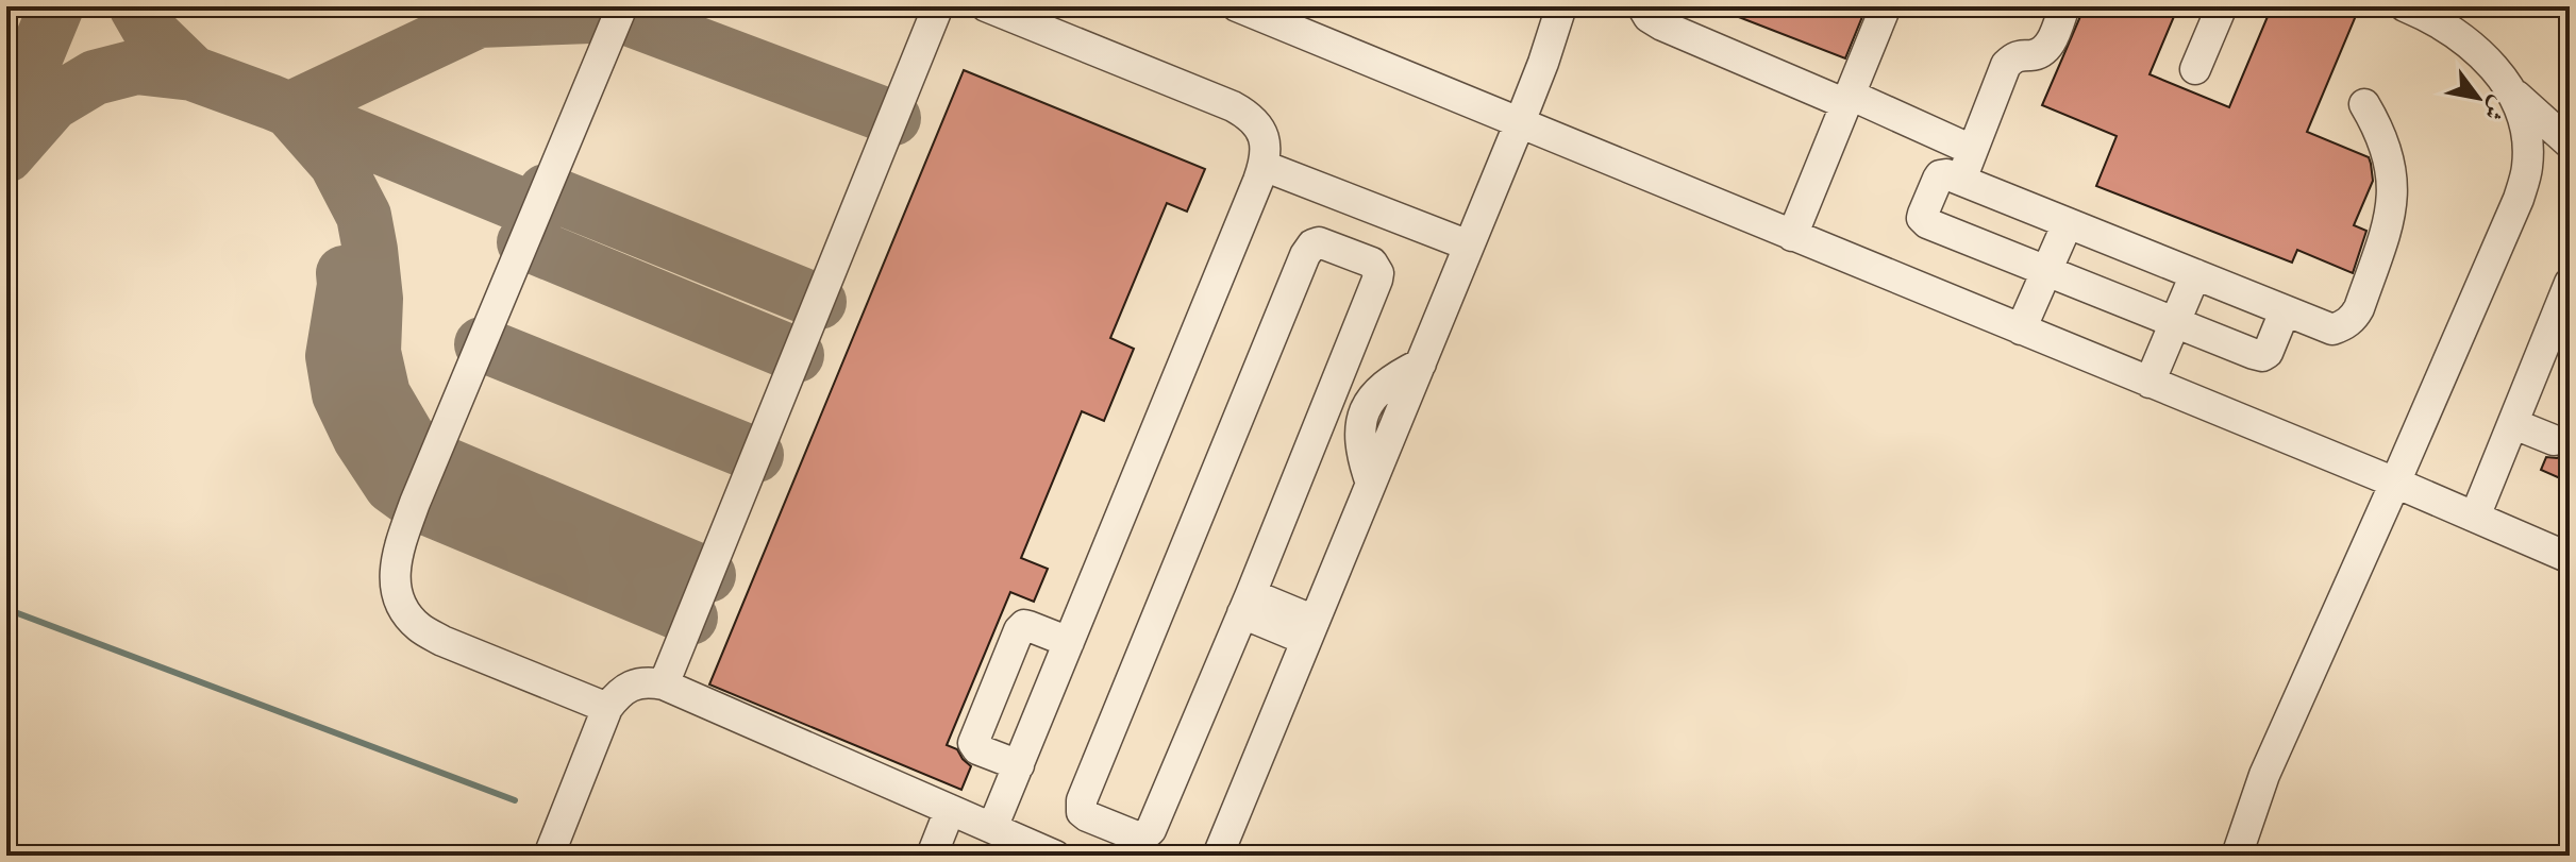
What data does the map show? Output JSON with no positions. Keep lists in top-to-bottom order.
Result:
{
  "north": "bottom right"
}
